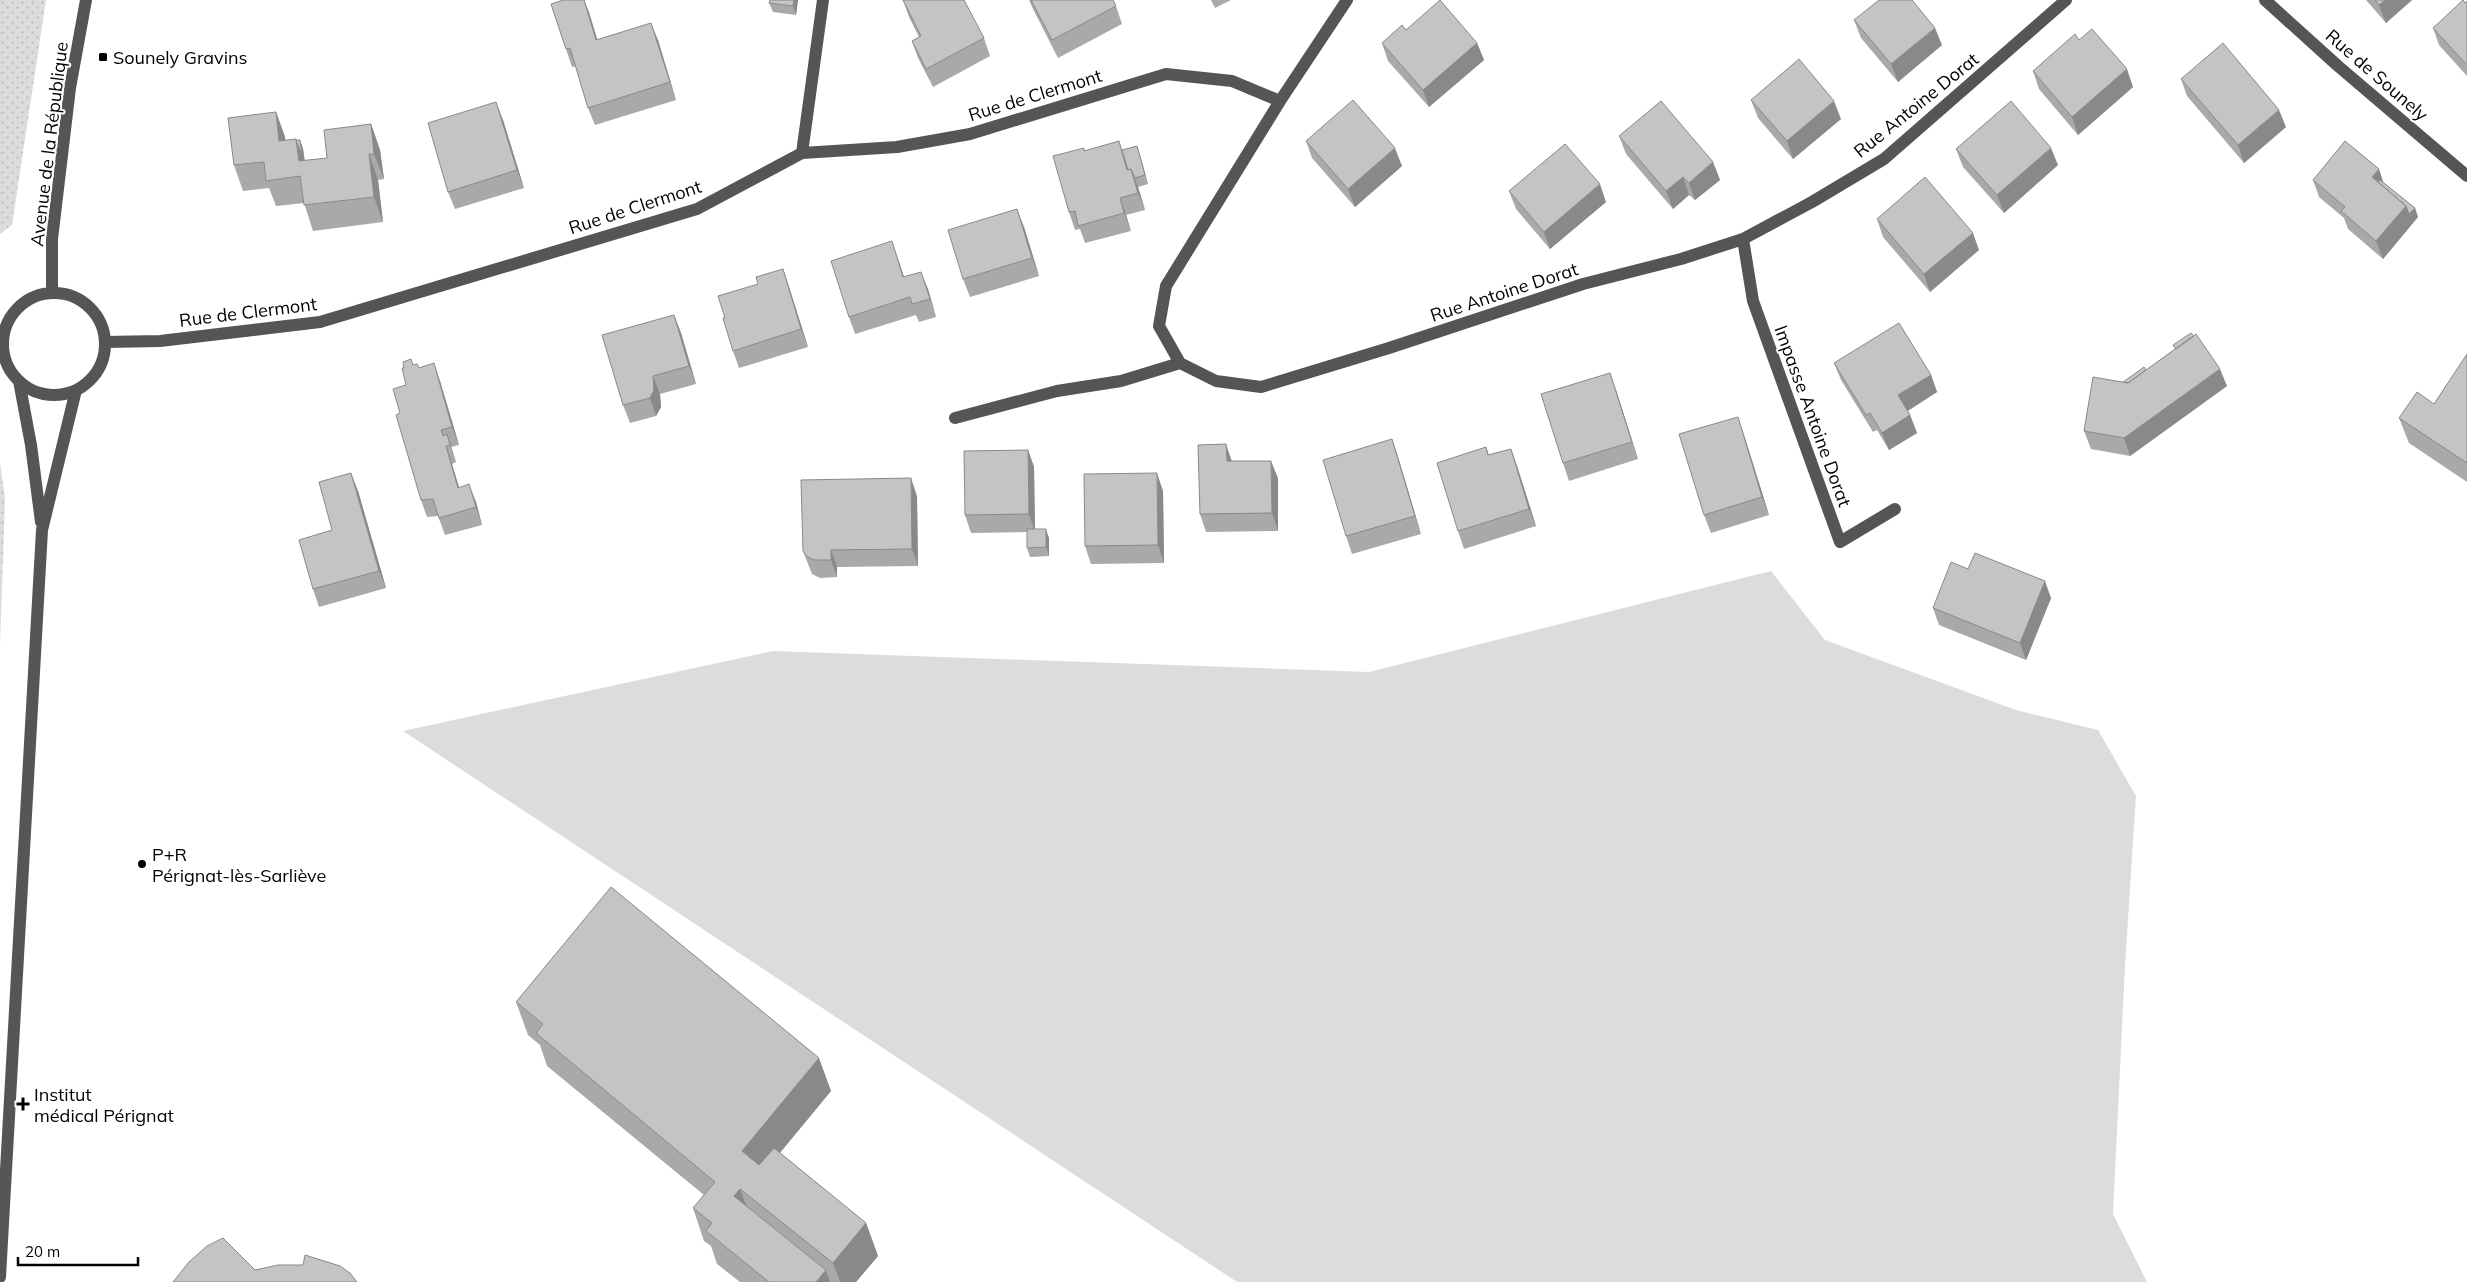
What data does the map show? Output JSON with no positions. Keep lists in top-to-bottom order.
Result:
{
  "streets": {
    "street": [
      "Rue de Sounely",
      "Rue de Clermont",
      "Rue Antoine Dorat",
      "Avenue de la République",
      "Impasse Antoine Dorat"
    ]
  },
  "crossings": [
    ["Rue de Clermont", "Avenue de la République"],
    ["Rue Antoine Dorat", "Impasse Antoine Dorat"]
  ],
  "places": {
    "transit": ["Sounely Gravins"],
    "other": ["P+R Pérignat-lès-Sarliève"],
    "health": ["Institut médical Pérignat"]
  },
  "scale_bar": "20 m"
}
